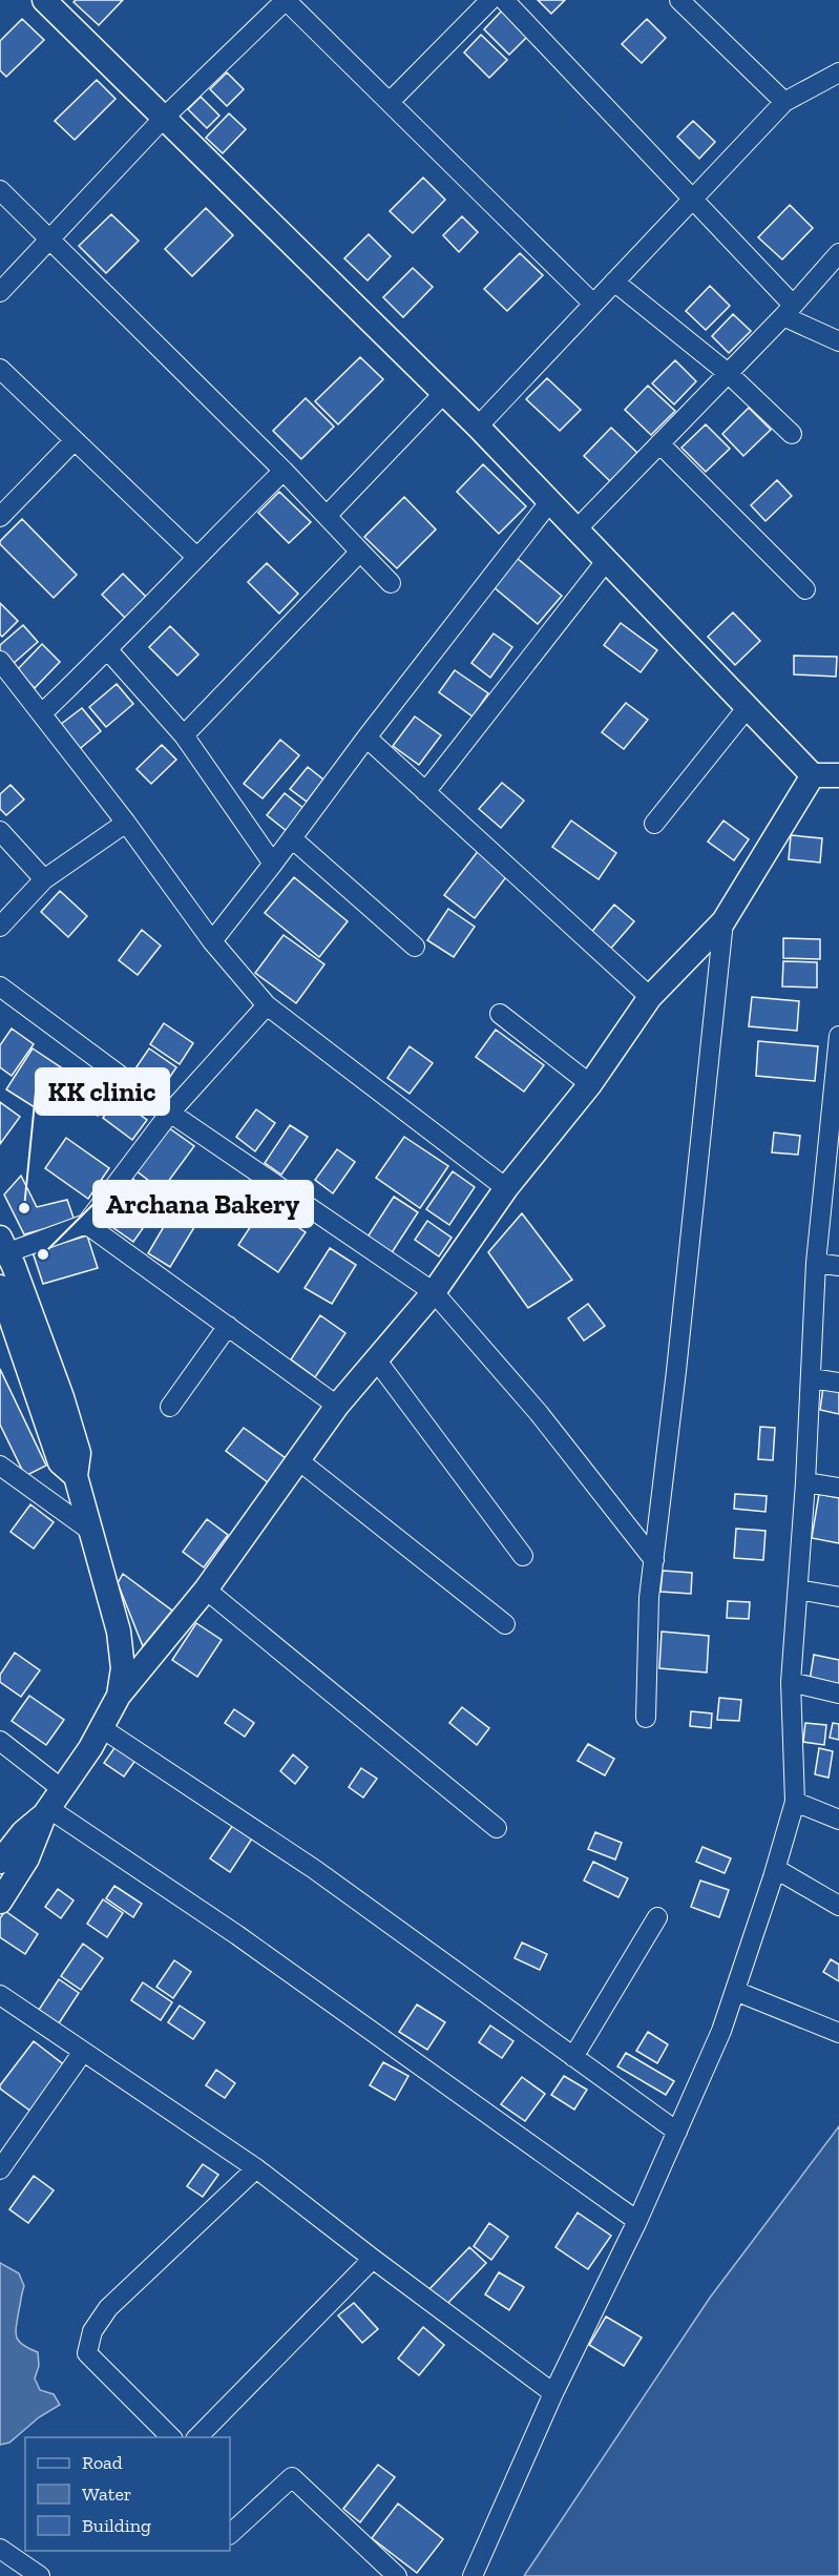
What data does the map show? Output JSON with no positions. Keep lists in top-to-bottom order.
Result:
{
  "places": ["KK clinic", "Archana Bakery"],
  "legend": ["Road", "Water", "Building"]
}
